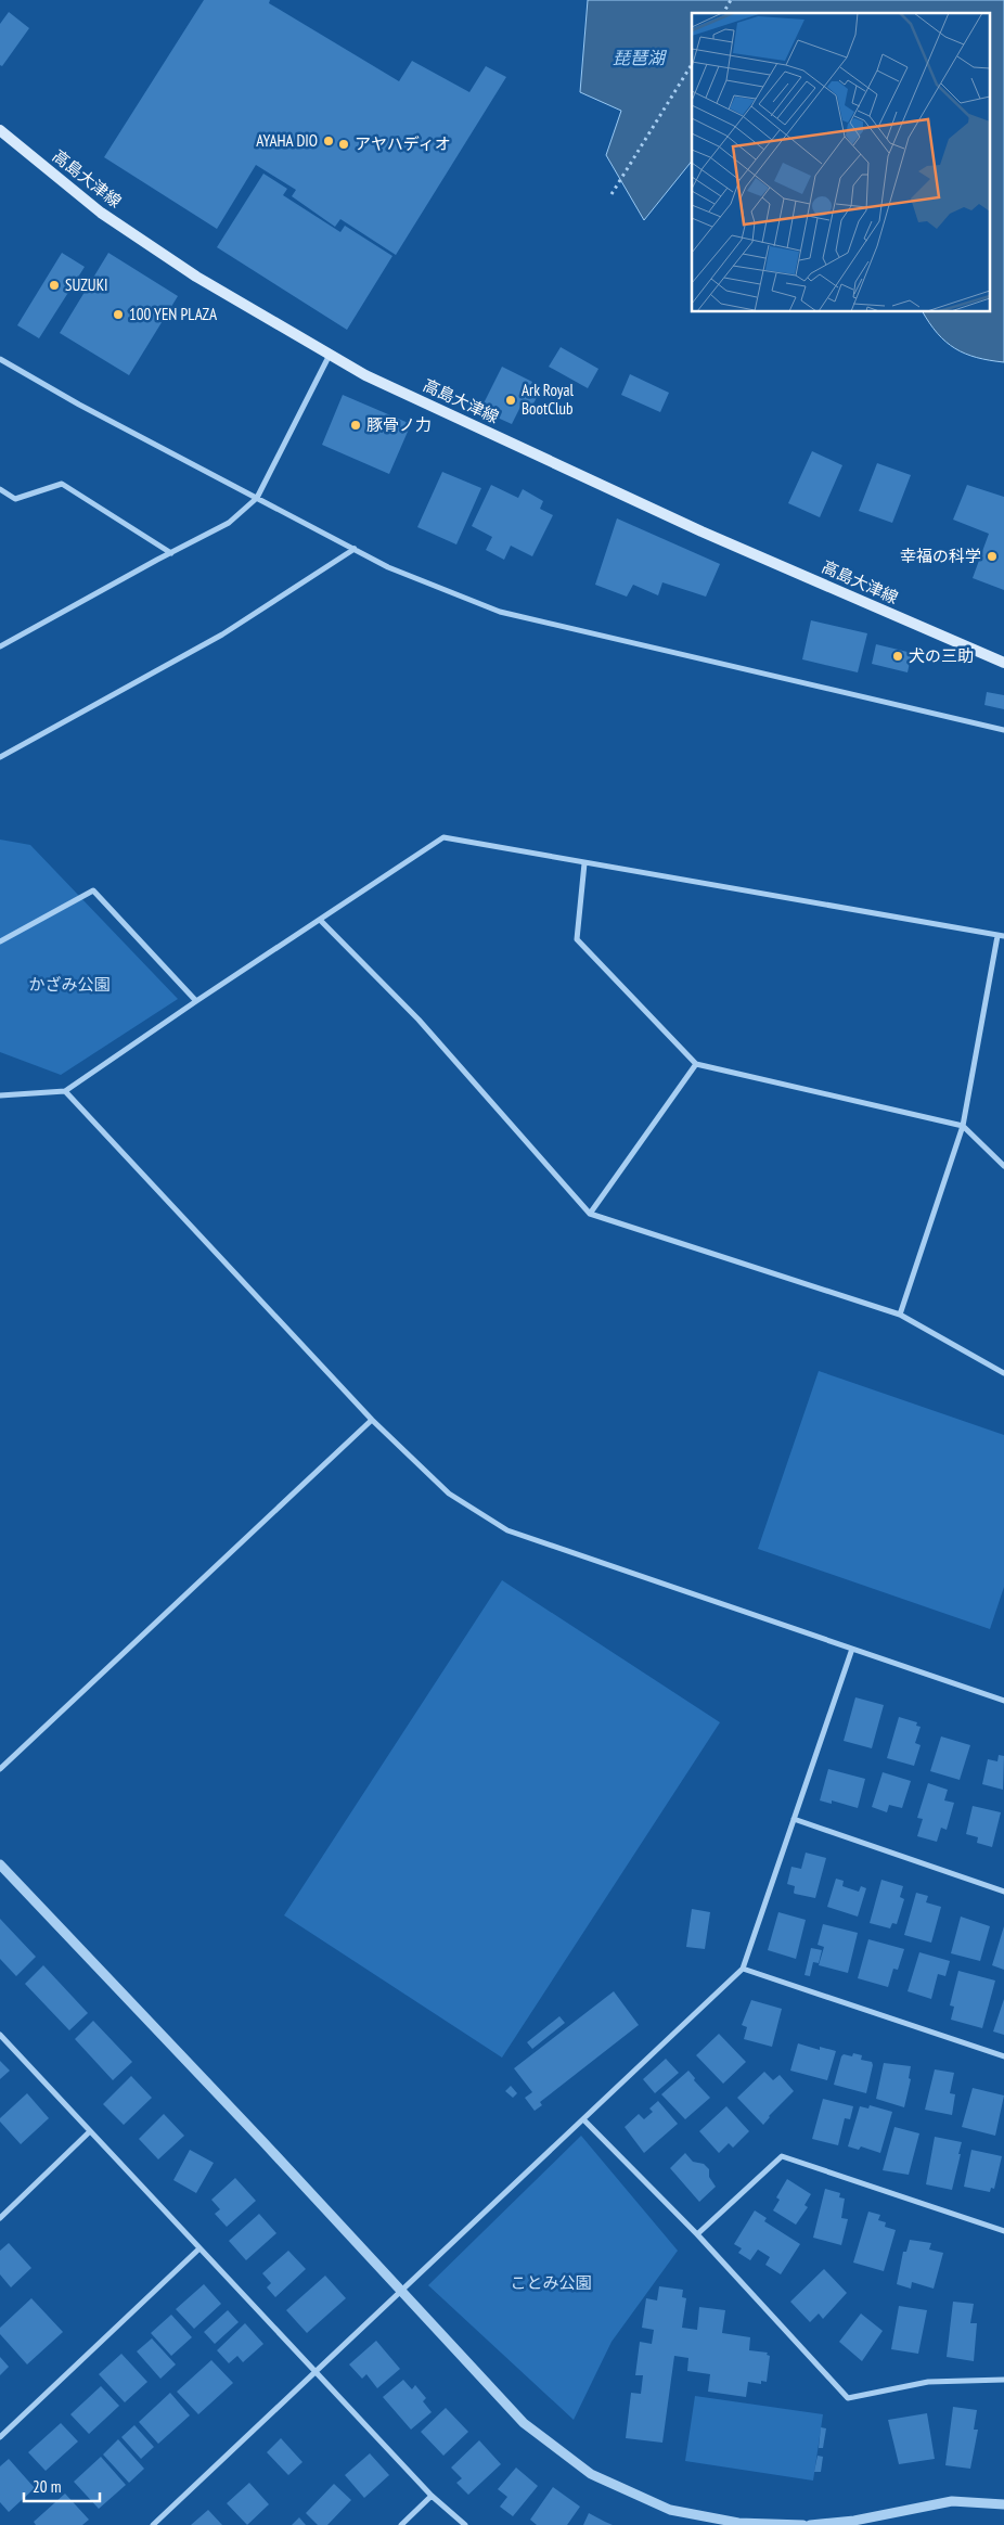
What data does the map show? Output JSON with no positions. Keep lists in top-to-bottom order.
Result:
{
  "streets": {
    "main road": ["高島大津線"]
  },
  "water": ["琵琶湖"],
  "parks": ["かざみ公園", "ことみ公園"],
  "places": [
    "AYAHA DIO",
    "アヤハディオ",
    "SUZUKI",
    "100 YEN PLAZA",
    "Ark Royal BootClub",
    "豚骨ノ力",
    "幸福の科学",
    "犬の三助"
  ],
  "scale_bar": "20 m"
}
